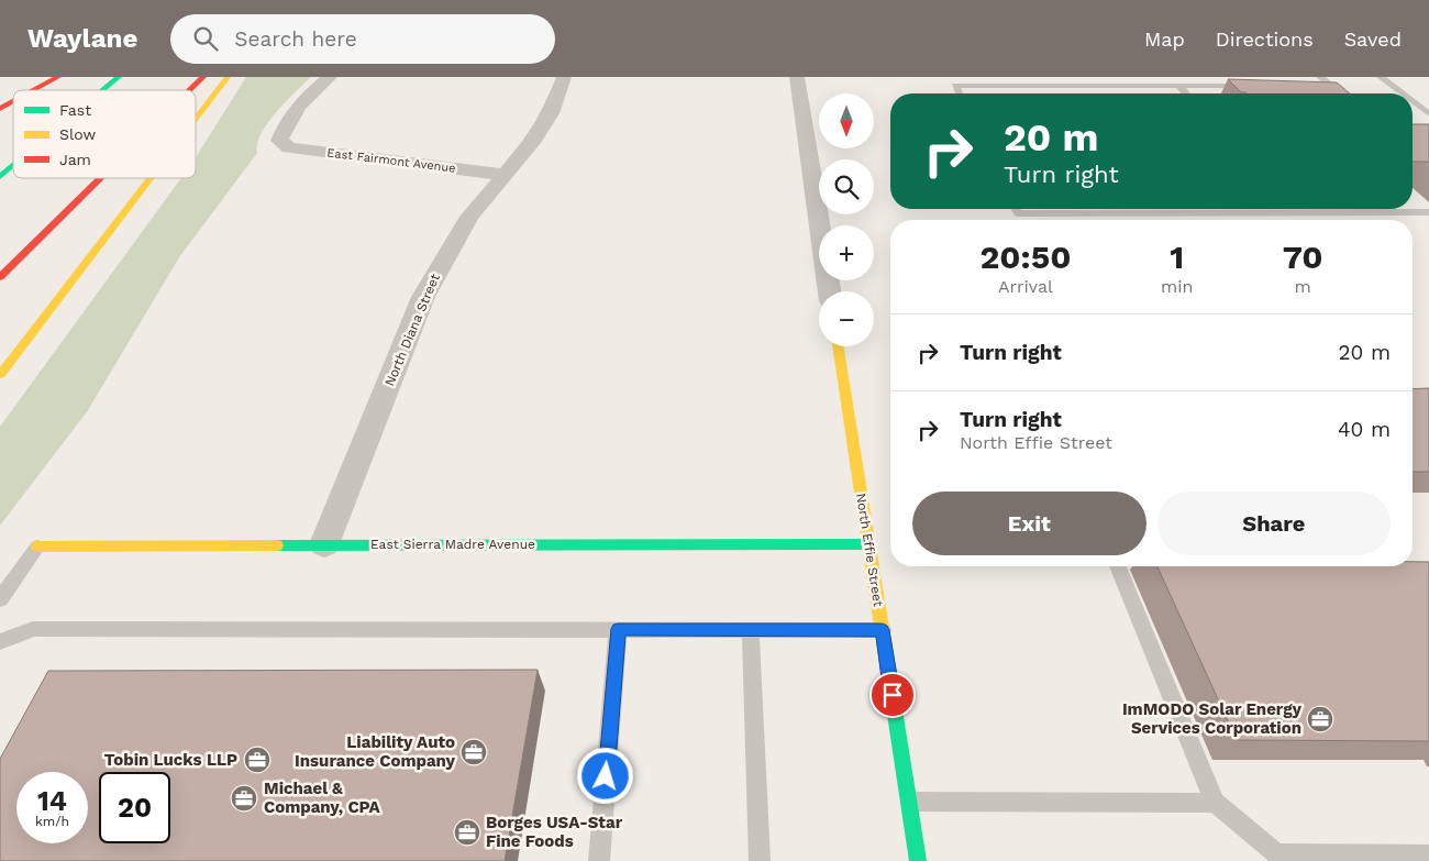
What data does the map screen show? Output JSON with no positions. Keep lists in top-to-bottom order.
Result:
{
  "streets": {
    "main road": ["East Sierra Madre Avenue", "North Effie Street"],
    "street": ["East Fairmont Avenue", "North Diana Street"]
  },
  "crossings": [
    ["East Fairmont Avenue", "North Diana Street"],
    ["North Diana Street", "East Sierra Madre Avenue"],
    ["East Sierra Madre Avenue", "North Effie Street"]
  ],
  "places": {
    "office": [
      "ImMODO Solar Energy Services Corporation",
      "Liability Auto Insurance Company",
      "Tobin Lucks LLP",
      "Michael & Company, CPA",
      "Borges USA-Star Fine Foods"
    ]
  },
  "legend": ["Fast", "Slow", "Jam"],
  "north": "bottom",
  "page": {
    "header": "Waylane",
    "search": "Search here",
    "nav": ["Map", "Directions", "Saved"],
    "map_buttons": ["+", "−"],
    "turn": ["20 m", "Turn right"],
    "eta": [
      "20:50",
      "Arrival",
      "1",
      "min",
      "70",
      "m"
    ],
    "list": [
      {
        "name": "Turn right",
        "value": "20 m"
      },
      {
        "name": "Turn right",
        "note": "North Effie Street",
        "value": "40 m"
      }
    ],
    "buttons": ["Exit", "Share"],
    "speed": "14 km/h",
    "limit": "20"
  }
}
